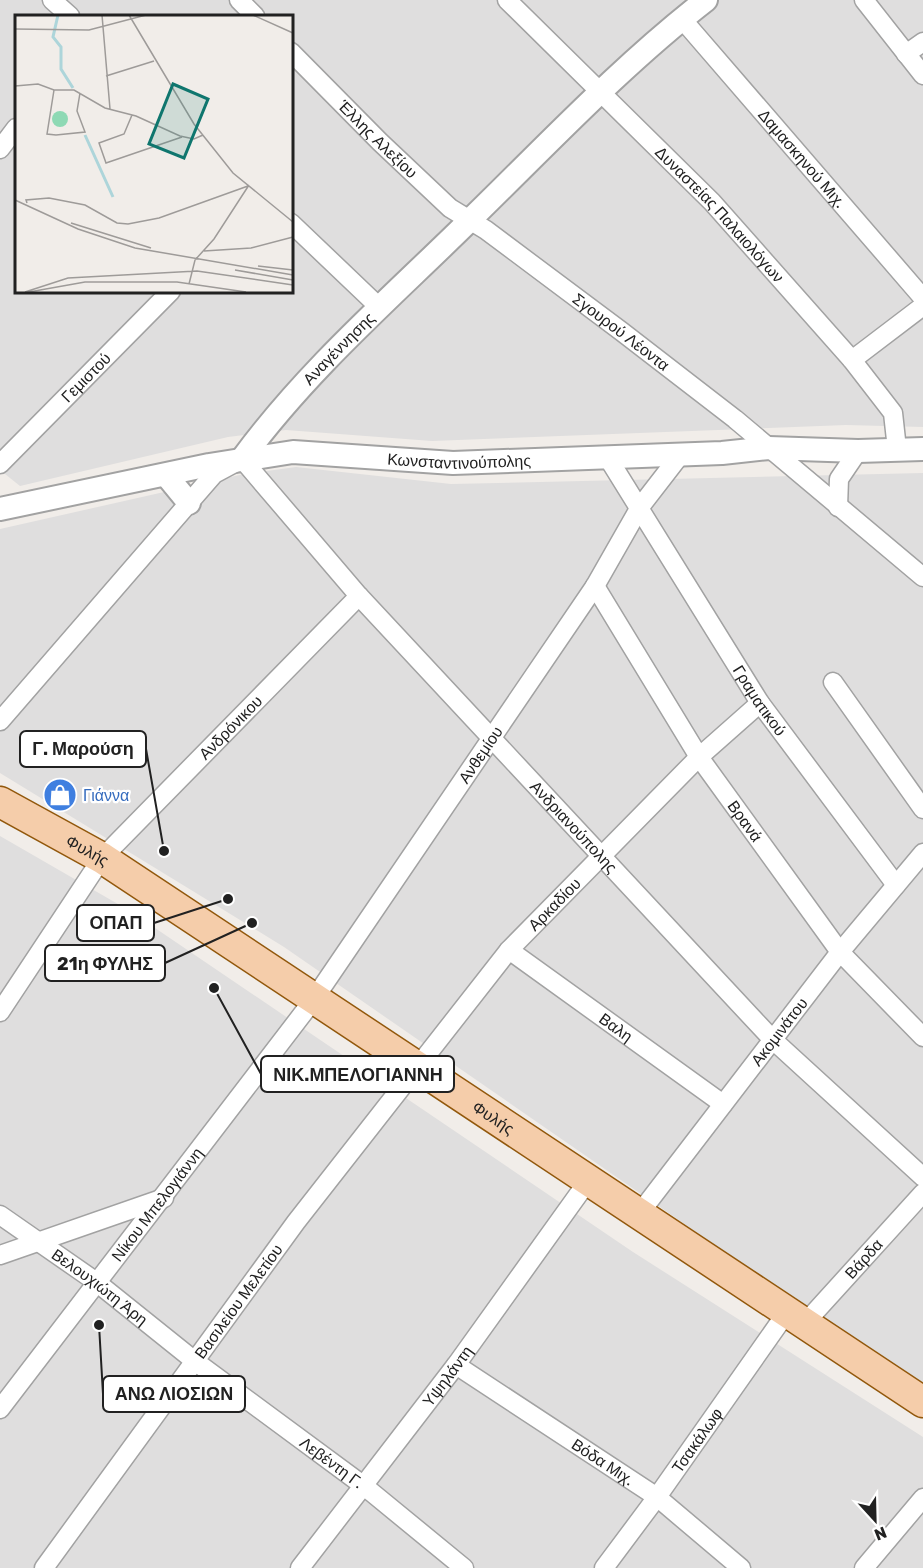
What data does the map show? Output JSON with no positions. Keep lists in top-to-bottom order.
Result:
{
  "streets": {
    "main road": ["Φυλής"],
    "street": [
      "Έλλης Αλεξίου",
      "Δαμασκηνού Μιχ.",
      "Δυναστείας Παλαιολόγων",
      "Σγουρού Λέοντα",
      "Αναγέννησης",
      "Γεμιστού",
      "Κωνσταντινούπολης",
      "Γραματικού",
      "Ανδρόνικου",
      "Ανθεμίου",
      "Βρανά",
      "Ανδριανούπολης",
      "Αρκαδίου",
      "Βαλη",
      "Ακομινάτου",
      "Νίκου Μπελογιάννη",
      "Βάρδα",
      "Βελουχιώτη Άρη",
      "Βασιλείου Μελετίου",
      "Υψηλάντη",
      "Τσακάλωφ",
      "Βόδα Μιχ.",
      "Λεβέντη Γ."
    ]
  },
  "crossings": [
    ["Έλλης Αλεξίου", "Σγουρού Λέοντα"],
    ["Έλλης Αλεξίου", "Αναγέννησης"],
    ["Δαμασκηνού Μιχ.", "Αναγέννησης"],
    ["Δυναστείας Παλαιολόγων", "Αναγέννησης"],
    ["Δυναστείας Παλαιολόγων", "Κωνσταντινούπολης"],
    ["Σγουρού Λέοντα", "Αναγέννησης"],
    ["Σγουρού Λέοντα", "Κωνσταντινούπολης"],
    ["Αναγέννησης", "Κωνσταντινούπολης"],
    ["Αναγέννησης", "Ανδριανούπολης"],
    ["Κωνσταντινούπολης", "Ανθεμίου"],
    ["Κωνσταντινούπολης", "Ανδριανούπολης"],
    ["Γραματικού", "Ανθεμίου"],
    ["Γραματικού", "Αρκαδίου"],
    ["Γραματικού", "Ακομινάτου"],
    ["Ανδρόνικου", "Ανδριανούπολης"],
    ["Ανδρόνικου", "Φυλής"],
    ["Ανθεμίου", "Βρανά"],
    ["Ανθεμίου", "Ανδριανούπολης"],
    ["Ανθεμίου", "Φυλής"],
    ["Ανθεμίου", "Νίκου Μπελογιάννη"],
    ["Βρανά", "Αρκαδίου"],
    ["Βρανά", "Ακομινάτου"],
    ["Ανδριανούπολης", "Αρκαδίου"],
    ["Ανδριανούπολης", "Ακομινάτου"],
    ["Φυλής", "Αρκαδίου"],
    ["Φυλής", "Ακομινάτου"],
    ["Φυλής", "Νίκου Μπελογιάννη"],
    ["Φυλής", "Βάρδα"],
    ["Φυλής", "Βασιλείου Μελετίου"],
    ["Φυλής", "Υψηλάντη"],
    ["Φυλής", "Τσακάλωφ"],
    ["Αρκαδίου", "Βαλη"],
    ["Αρκαδίου", "Βασιλείου Μελετίου"],
    ["Βαλη", "Ακομινάτου"],
    ["Νίκου Μπελογιάννη", "Βελουχιώτη Άρη"],
    ["Βάρδα", "Τσακάλωφ"],
    ["Βελουχιώτη Άρη", "Βασιλείου Μελετίου"],
    ["Βελουχιώτη Άρη", "Λεβέντη Γ."],
    ["Βασιλείου Μελετίου", "Λεβέντη Γ."],
    ["Υψηλάντη", "Βόδα Μιχ."],
    ["Υψηλάντη", "Λεβέντη Γ."],
    ["Τσακάλωφ", "Βόδα Μιχ."]
  ],
  "places": {
    "shop": ["Γιάννα"],
    "other": [
      "Γ. Μαρούση",
      "ΟΠΑΠ",
      "21η ΦΥΛΗΣ",
      "ΝΙΚ.ΜΠΕΛΟΓΙΑΝΝΗ",
      "ΑΝΩ ΛΙΟΣΙΩΝ"
    ]
  },
  "north": "bottom"
}
